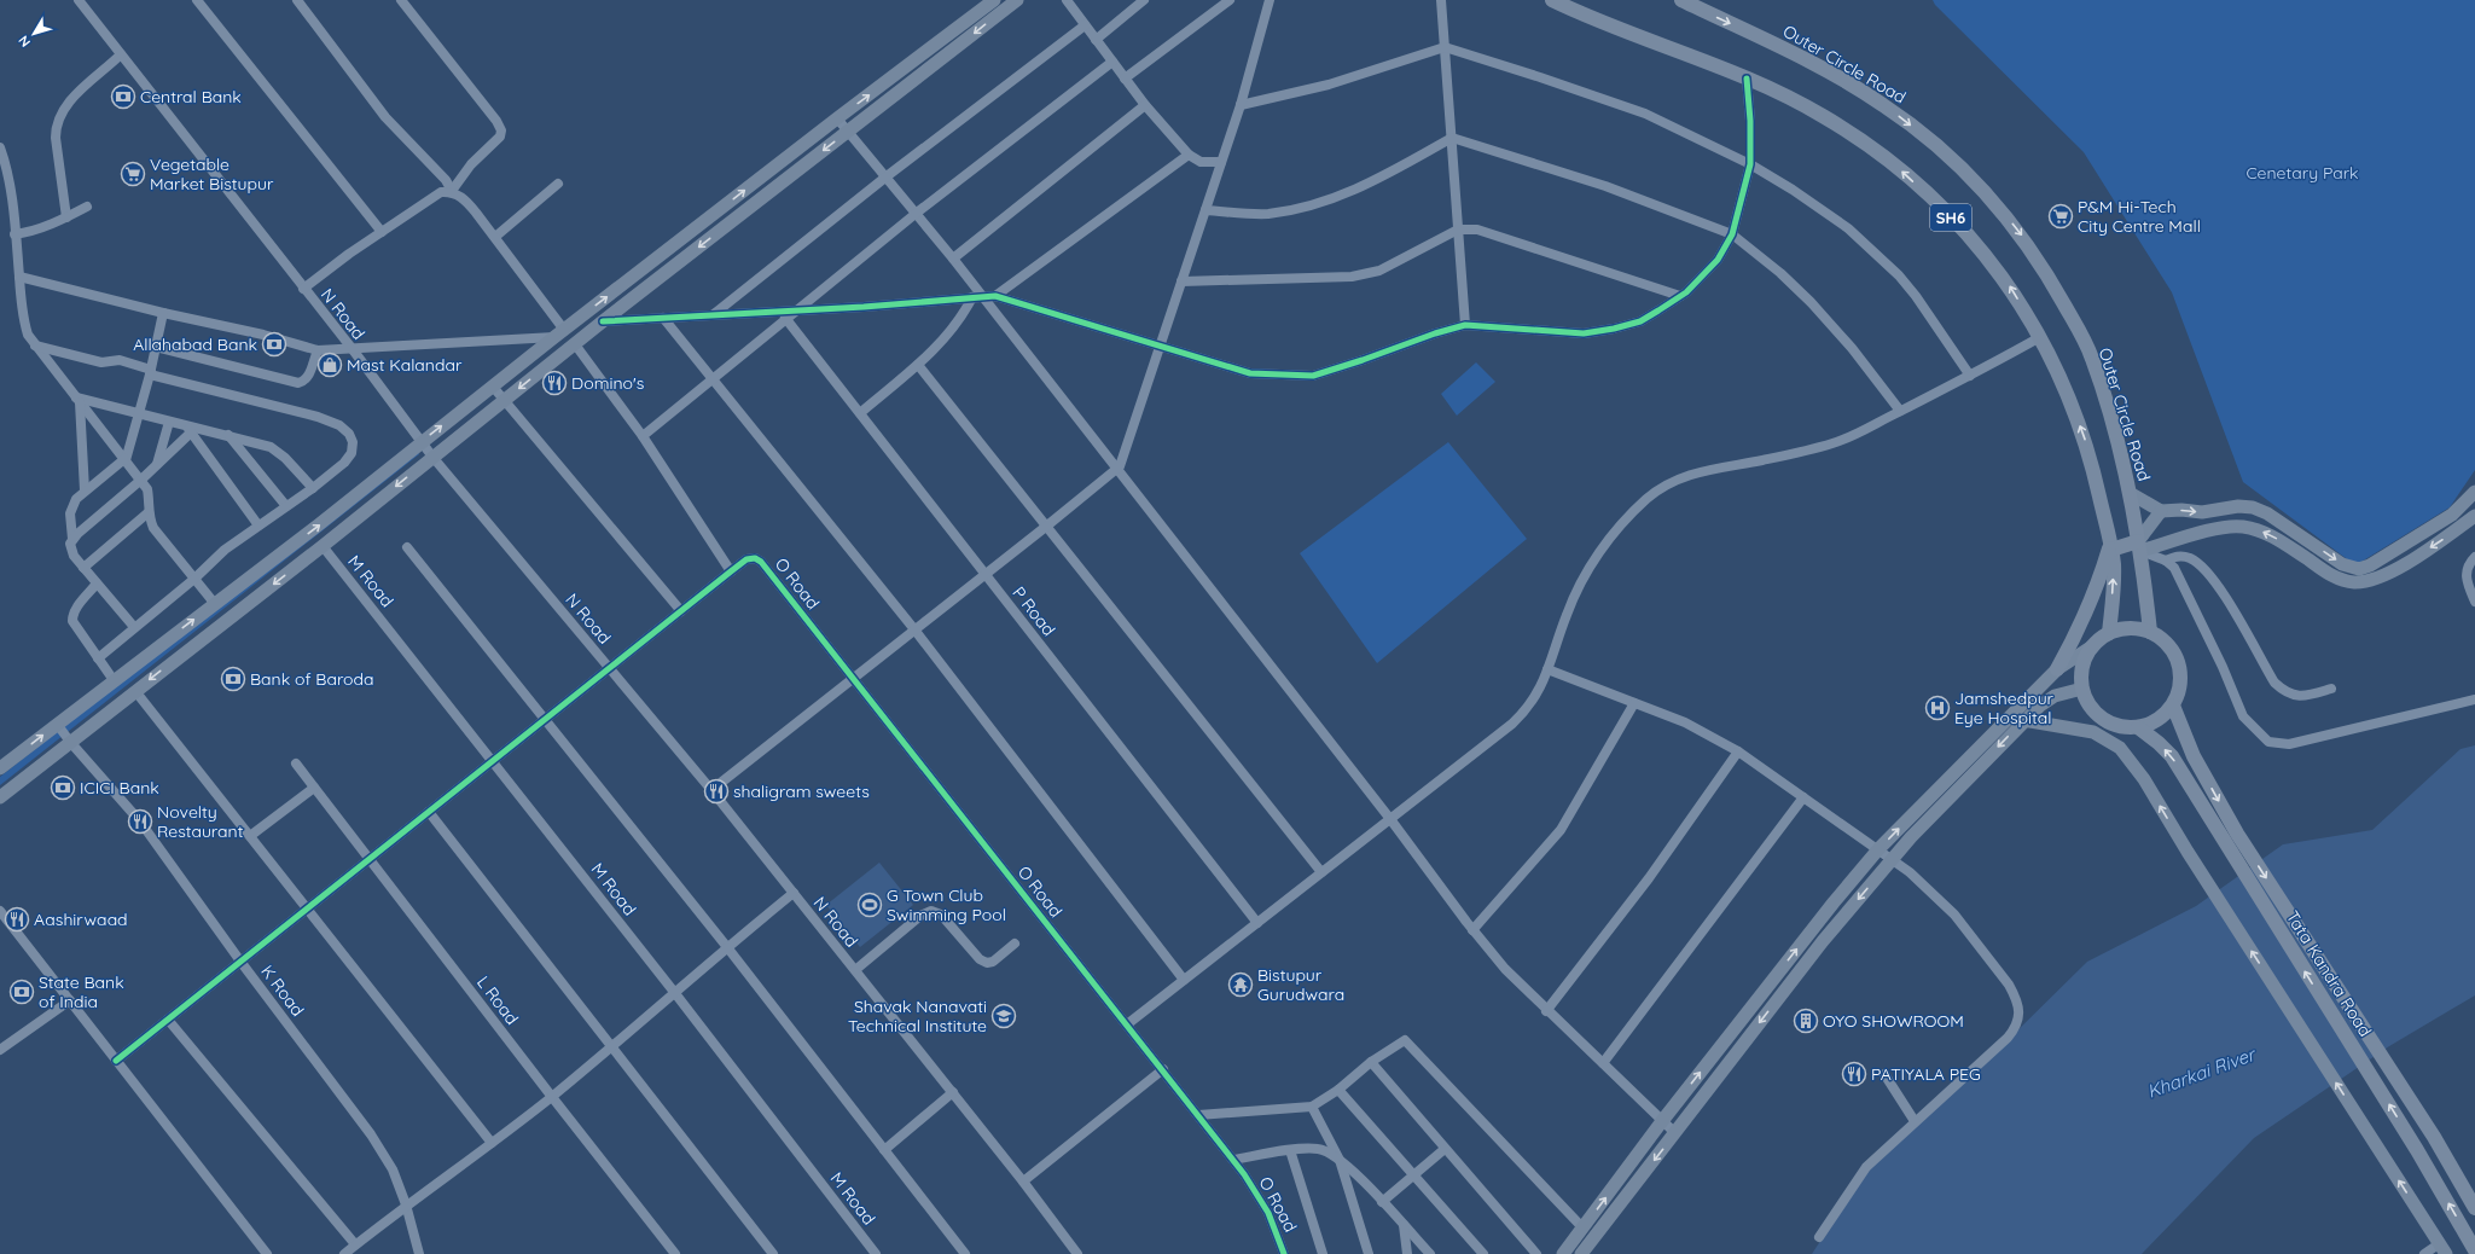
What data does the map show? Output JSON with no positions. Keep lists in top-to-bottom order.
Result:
{
  "streets": {
    "main road": ["Outer Circle Road", "SH6", "Tata Kandra Road"],
    "street": [
      "N Road",
      "M Road",
      "O Road",
      "P Road",
      "K Road",
      "L Road"
    ]
  },
  "crossings": [
    ["Outer Circle Road", "SH6"],
    ["Outer Circle Road", "Tata Kandra Road"],
    ["SH6", "Tata Kandra Road"]
  ],
  "water": ["Kharkai River"],
  "parks": ["Cenetary Park"],
  "places": {
    "bank": [
      "Central Bank",
      "Allahabad Bank",
      "Bank of Baroda",
      "ICICI Bank",
      "State Bank of India"
    ],
    "supermarket": ["Vegetable Market Bistupur", "P&M Hi-Tech City Centre Mall"],
    "shop": ["Mast Kalandar"],
    "restaurant": [
      "Domino's",
      "shaligram sweets",
      "Novelty Restaurant",
      "Aashirwaad",
      "PATIYALA PEG"
    ],
    "hospital": ["Jamshedpur Eye Hospital"],
    "sports": ["G Town Club Swimming Pool"],
    "temple": ["Bistupur Gurudwara"],
    "school or university": ["Shavak Nanavati Technical Institute"],
    "building": ["OYO SHOWROOM"]
  },
  "north": "bottom left"
}
